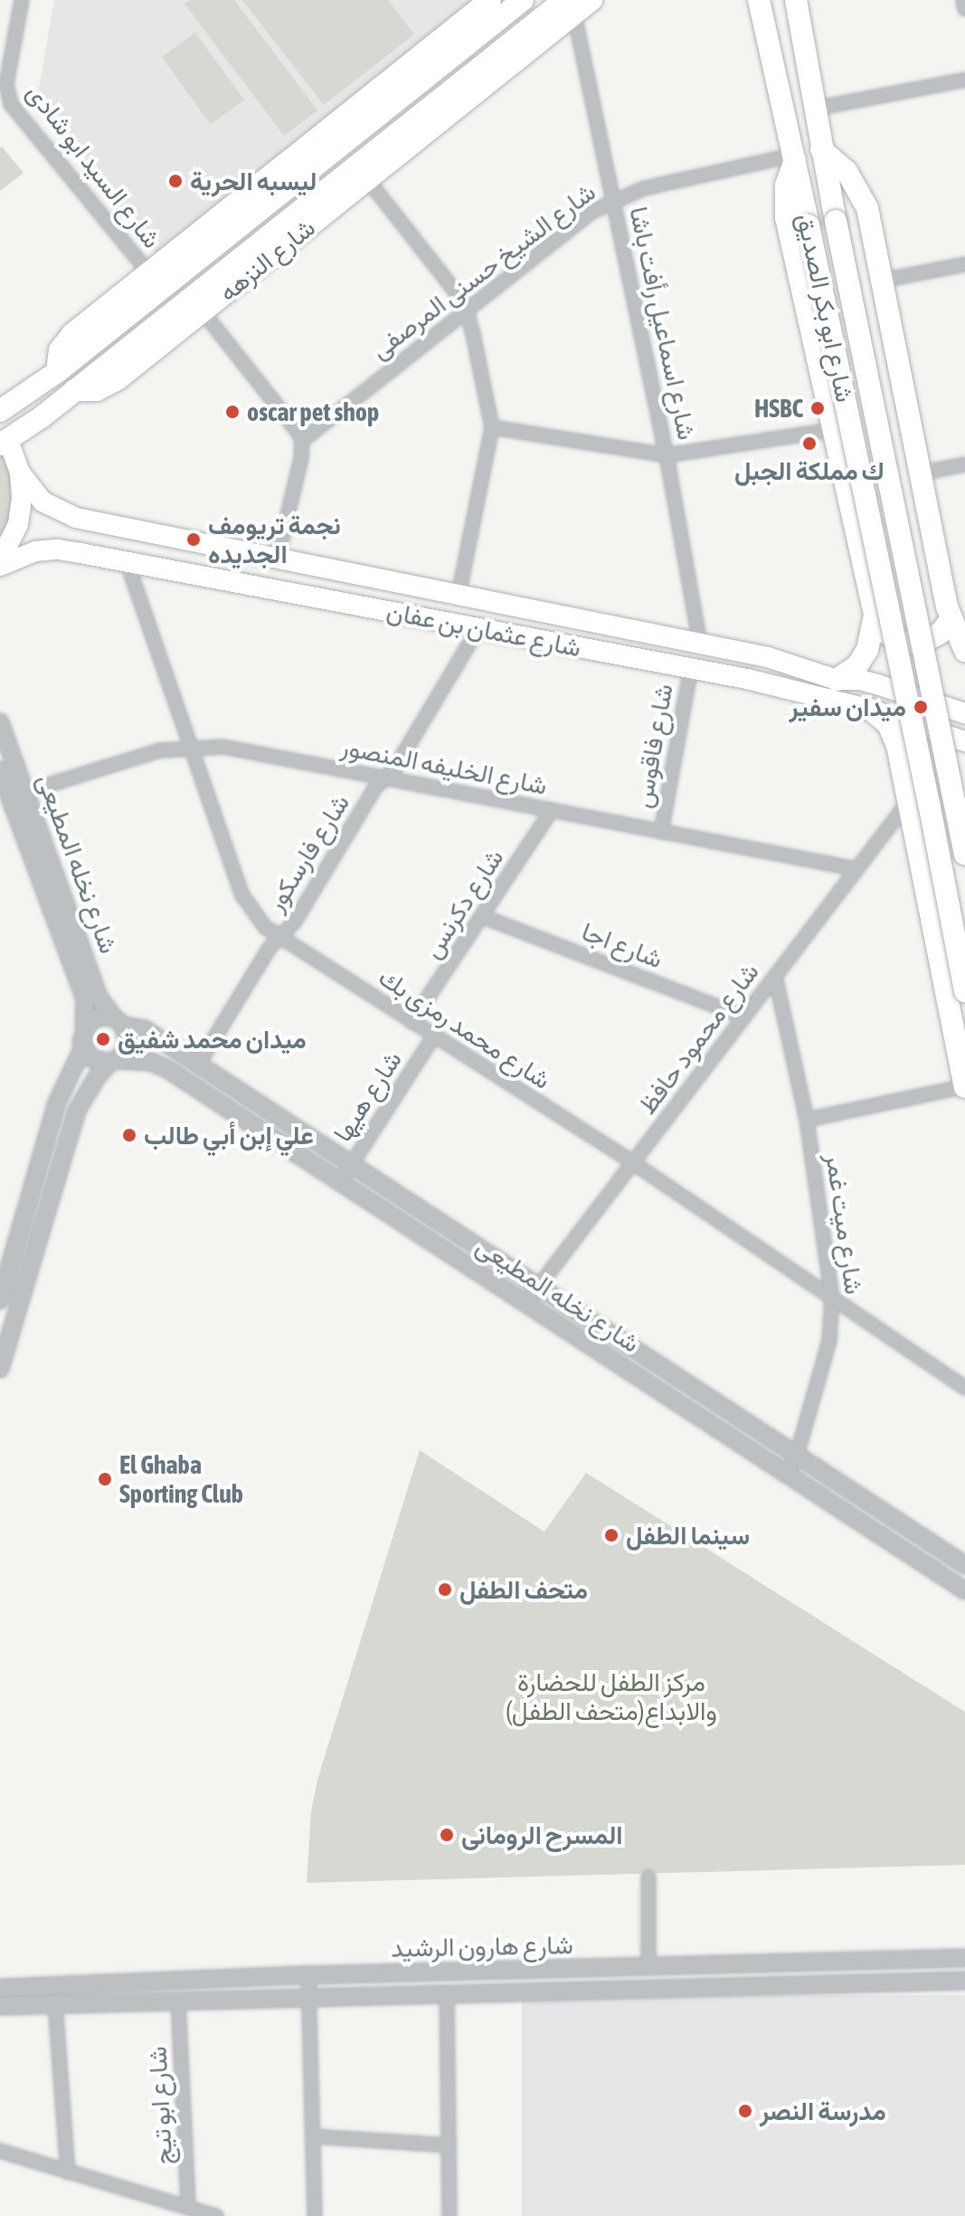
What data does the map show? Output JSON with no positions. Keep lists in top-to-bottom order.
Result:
{
  "streets": {
    "main road": ["شارع النزهه", "شارع ابو بكر الصديق", "شارع عثمان بن عفان"],
    "street": [
      "شارع السيد ابو شادى",
      "شارع الشيخ حسنى المرصفى",
      "شارع اسماعيل رأفت باشا",
      "شارع فاقوس",
      "شارع الخليفه المنصور",
      "شارع فارسكور",
      "شارع نخله المطيعى",
      "شارع دكرنس",
      "شارع اجا",
      "شارع محمد رمزى بك",
      "شارع محمود حافظ",
      "شارع هيها",
      "شارع ميت غمر",
      "شارع هارون الرشيد",
      "شارع ابو تيج"
    ]
  },
  "crossings": [
    ["شارع النزهه", "شارع اسماعيل رأفت باشا"],
    ["شارع الشيخ حسنى المرصفى", "شارع ابو بكر الصديق"],
    ["شارع الشيخ حسنى المرصفى", "شارع اسماعيل رأفت باشا"],
    ["شارع ابو بكر الصديق", "شارع عثمان بن عفان"],
    ["شارع اسماعيل رأفت باشا", "شارع عثمان بن عفان"],
    ["شارع عثمان بن عفان", "شارع فاقوس"],
    ["شارع عثمان بن عفان", "شارع فارسكور"],
    ["شارع عثمان بن عفان", "شارع محمد رمزى بك"],
    ["شارع فاقوس", "شارع الخليفه المنصور"],
    ["شارع الخليفه المنصور", "شارع فارسكور"],
    ["شارع الخليفه المنصور", "شارع نخله المطيعى"],
    ["شارع الخليفه المنصور", "شارع دكرنس"],
    ["شارع الخليفه المنصور", "شارع محمد رمزى بك"],
    ["شارع الخليفه المنصور", "شارع محمود حافظ"],
    ["شارع فارسكور", "شارع نخله المطيعى"],
    ["شارع فارسكور", "شارع محمد رمزى بك"],
    ["شارع نخله المطيعى", "شارع محمود حافظ"],
    ["شارع نخله المطيعى", "شارع هيها"],
    ["شارع نخله المطيعى", "شارع ميت غمر"],
    ["شارع دكرنس", "شارع اجا"],
    ["شارع دكرنس", "شارع محمد رمزى بك"],
    ["شارع اجا", "شارع محمود حافظ"],
    ["شارع محمد رمزى بك", "شارع محمود حافظ"],
    ["شارع محمد رمزى بك", "شارع هيها"],
    ["شارع محمد رمزى بك", "شارع ميت غمر"],
    ["شارع محمود حافظ", "شارع ميت غمر"],
    ["شارع هارون الرشيد", "شارع ابو تيج"]
  ],
  "parks": ["مركز الطفل للحضارة والابداع(متحف الطفل)"],
  "places": [
    "ليسبه الحرية",
    "HSBC",
    "oscar pet shop",
    "ك مملكة الجبل",
    "نجمة تريومف الجديده",
    "ميدان سفير",
    "ميدان محمد شفيق",
    "علي إبن أبي طالب",
    "El Ghaba Sporting Club",
    "سينما الطفل",
    "متحف الطفل",
    "المسرح الرومانى",
    "مدرسة النصر"
  ]
}
